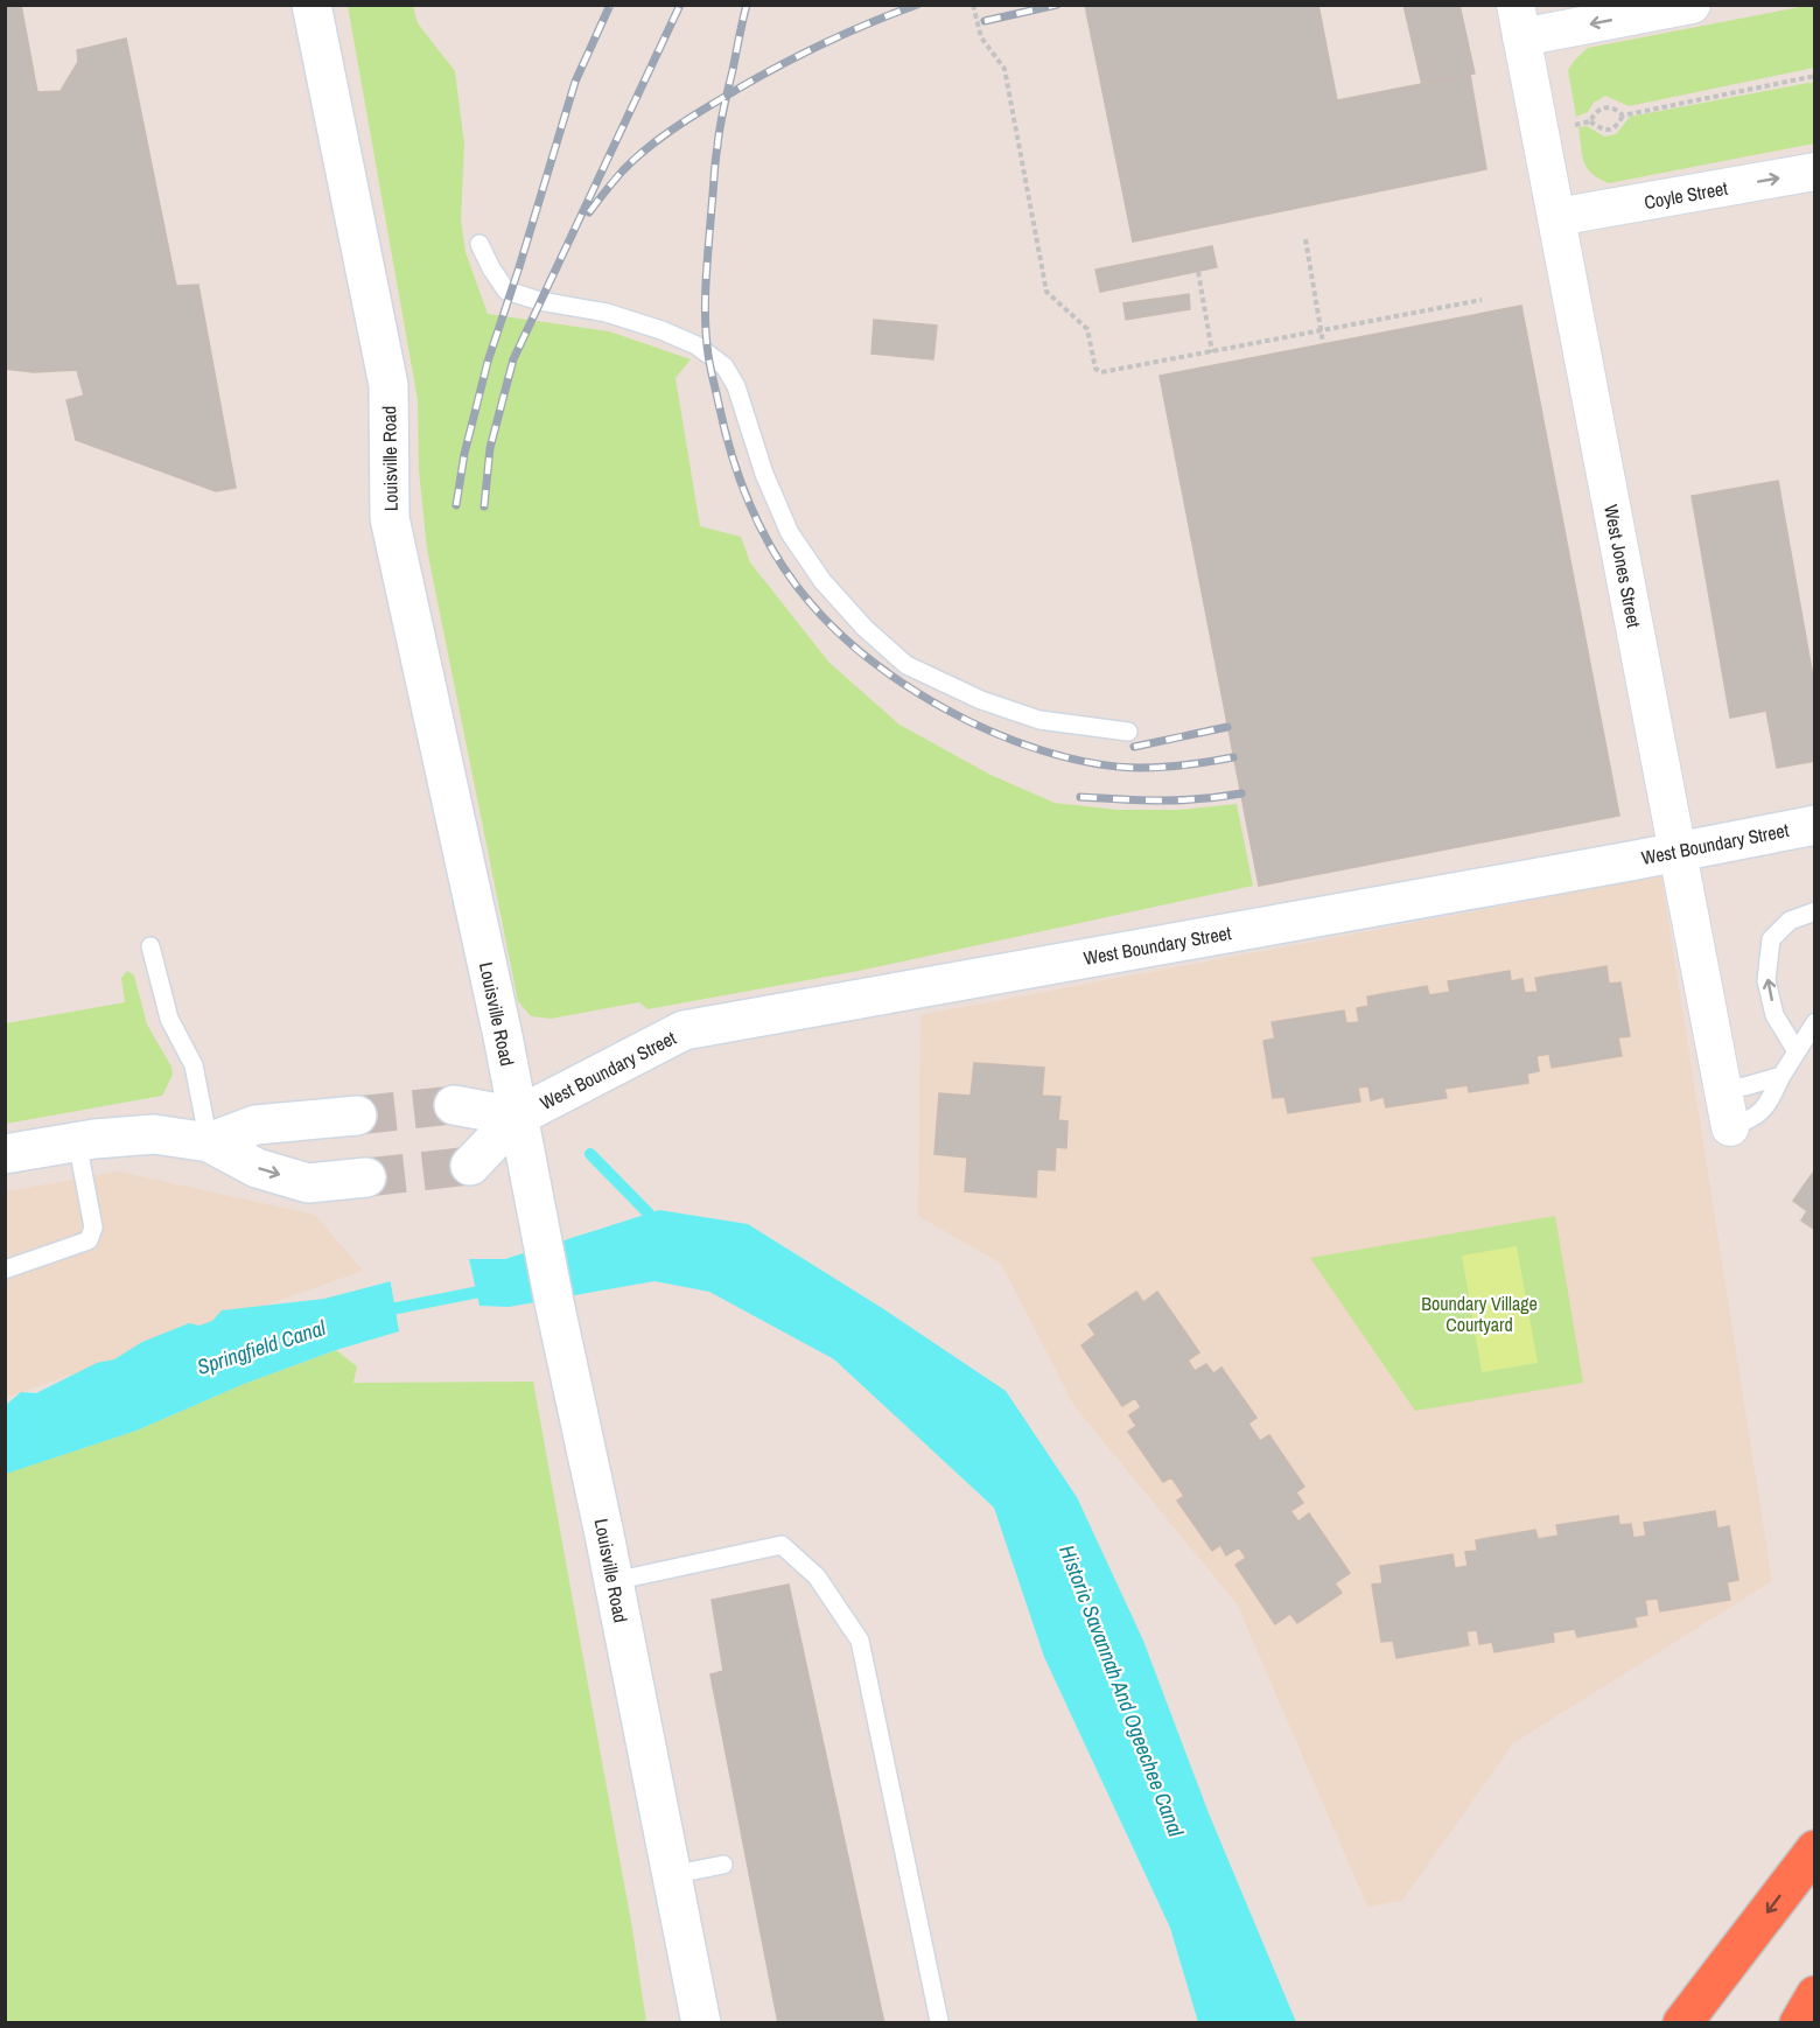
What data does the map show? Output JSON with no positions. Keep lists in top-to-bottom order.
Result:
{
  "streets": {
    "main road": ["Louisville Road", "West Boundary Street"],
    "street": ["Coyle Street", "West Jones Street"]
  },
  "crossings": [
    ["Coyle Street", "West Jones Street"],
    ["Louisville Road", "West Boundary Street"],
    ["West Jones Street", "West Boundary Street"]
  ],
  "water": ["Springfield Canal", "Historic Savannah And Ogeechee Canal"],
  "parks": ["Boundary Village Courtyard"]
}
